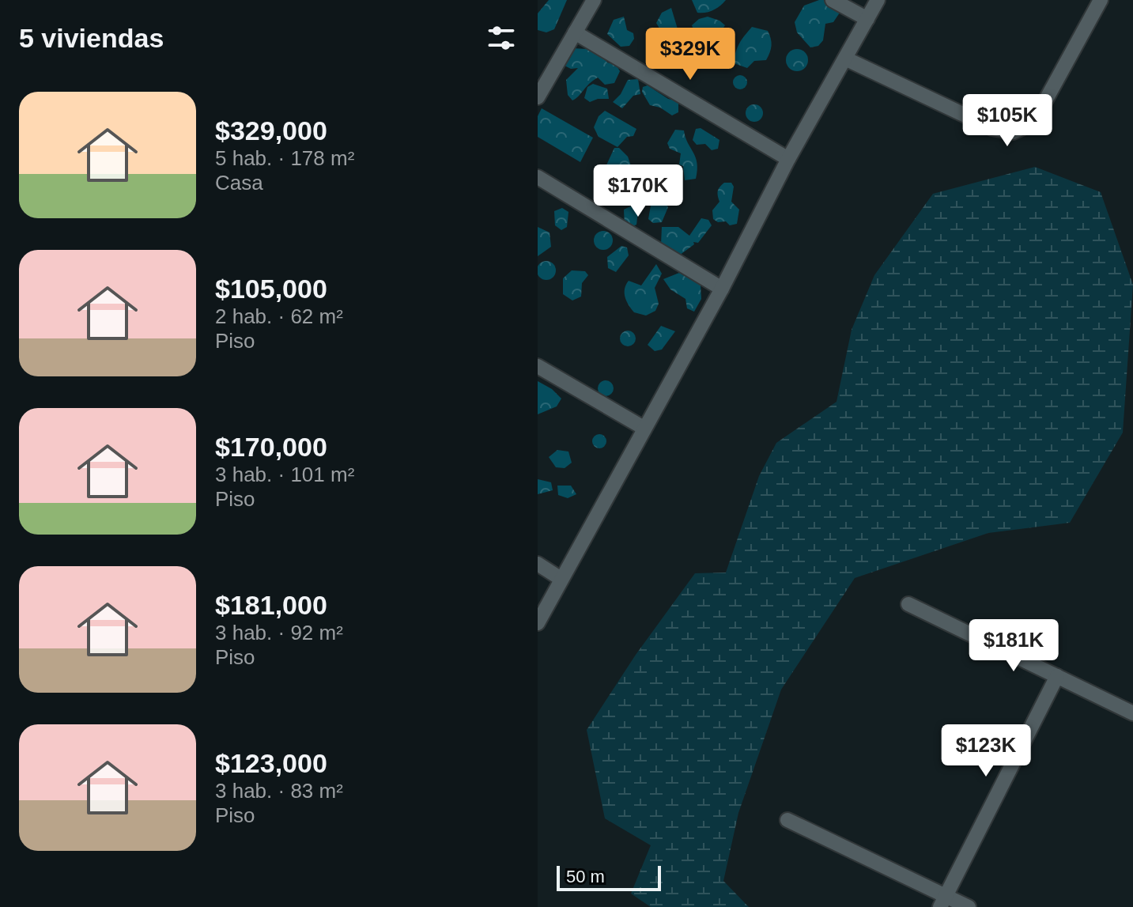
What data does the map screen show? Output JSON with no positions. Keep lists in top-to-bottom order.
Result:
{
  "scale_bar": "50 m",
  "page": {
    "heading": "5 viviendas",
    "price": [
      "$329K",
      "$105K",
      "$170K",
      "$181K",
      "$123K"
    ],
    "list": [
      {
        "name": "$329,000",
        "note": "5 hab. · 178 m² · Casa"
      },
      {
        "name": "$105,000",
        "note": "2 hab. · 62 m² · Piso"
      },
      {
        "name": "$170,000",
        "note": "3 hab. · 101 m² · Piso"
      },
      {
        "name": "$181,000",
        "note": "3 hab. · 92 m² · Piso"
      },
      {
        "name": "$123,000",
        "note": "3 hab. · 83 m² · Piso"
      }
    ],
    "scale": "50 m"
  }
}
